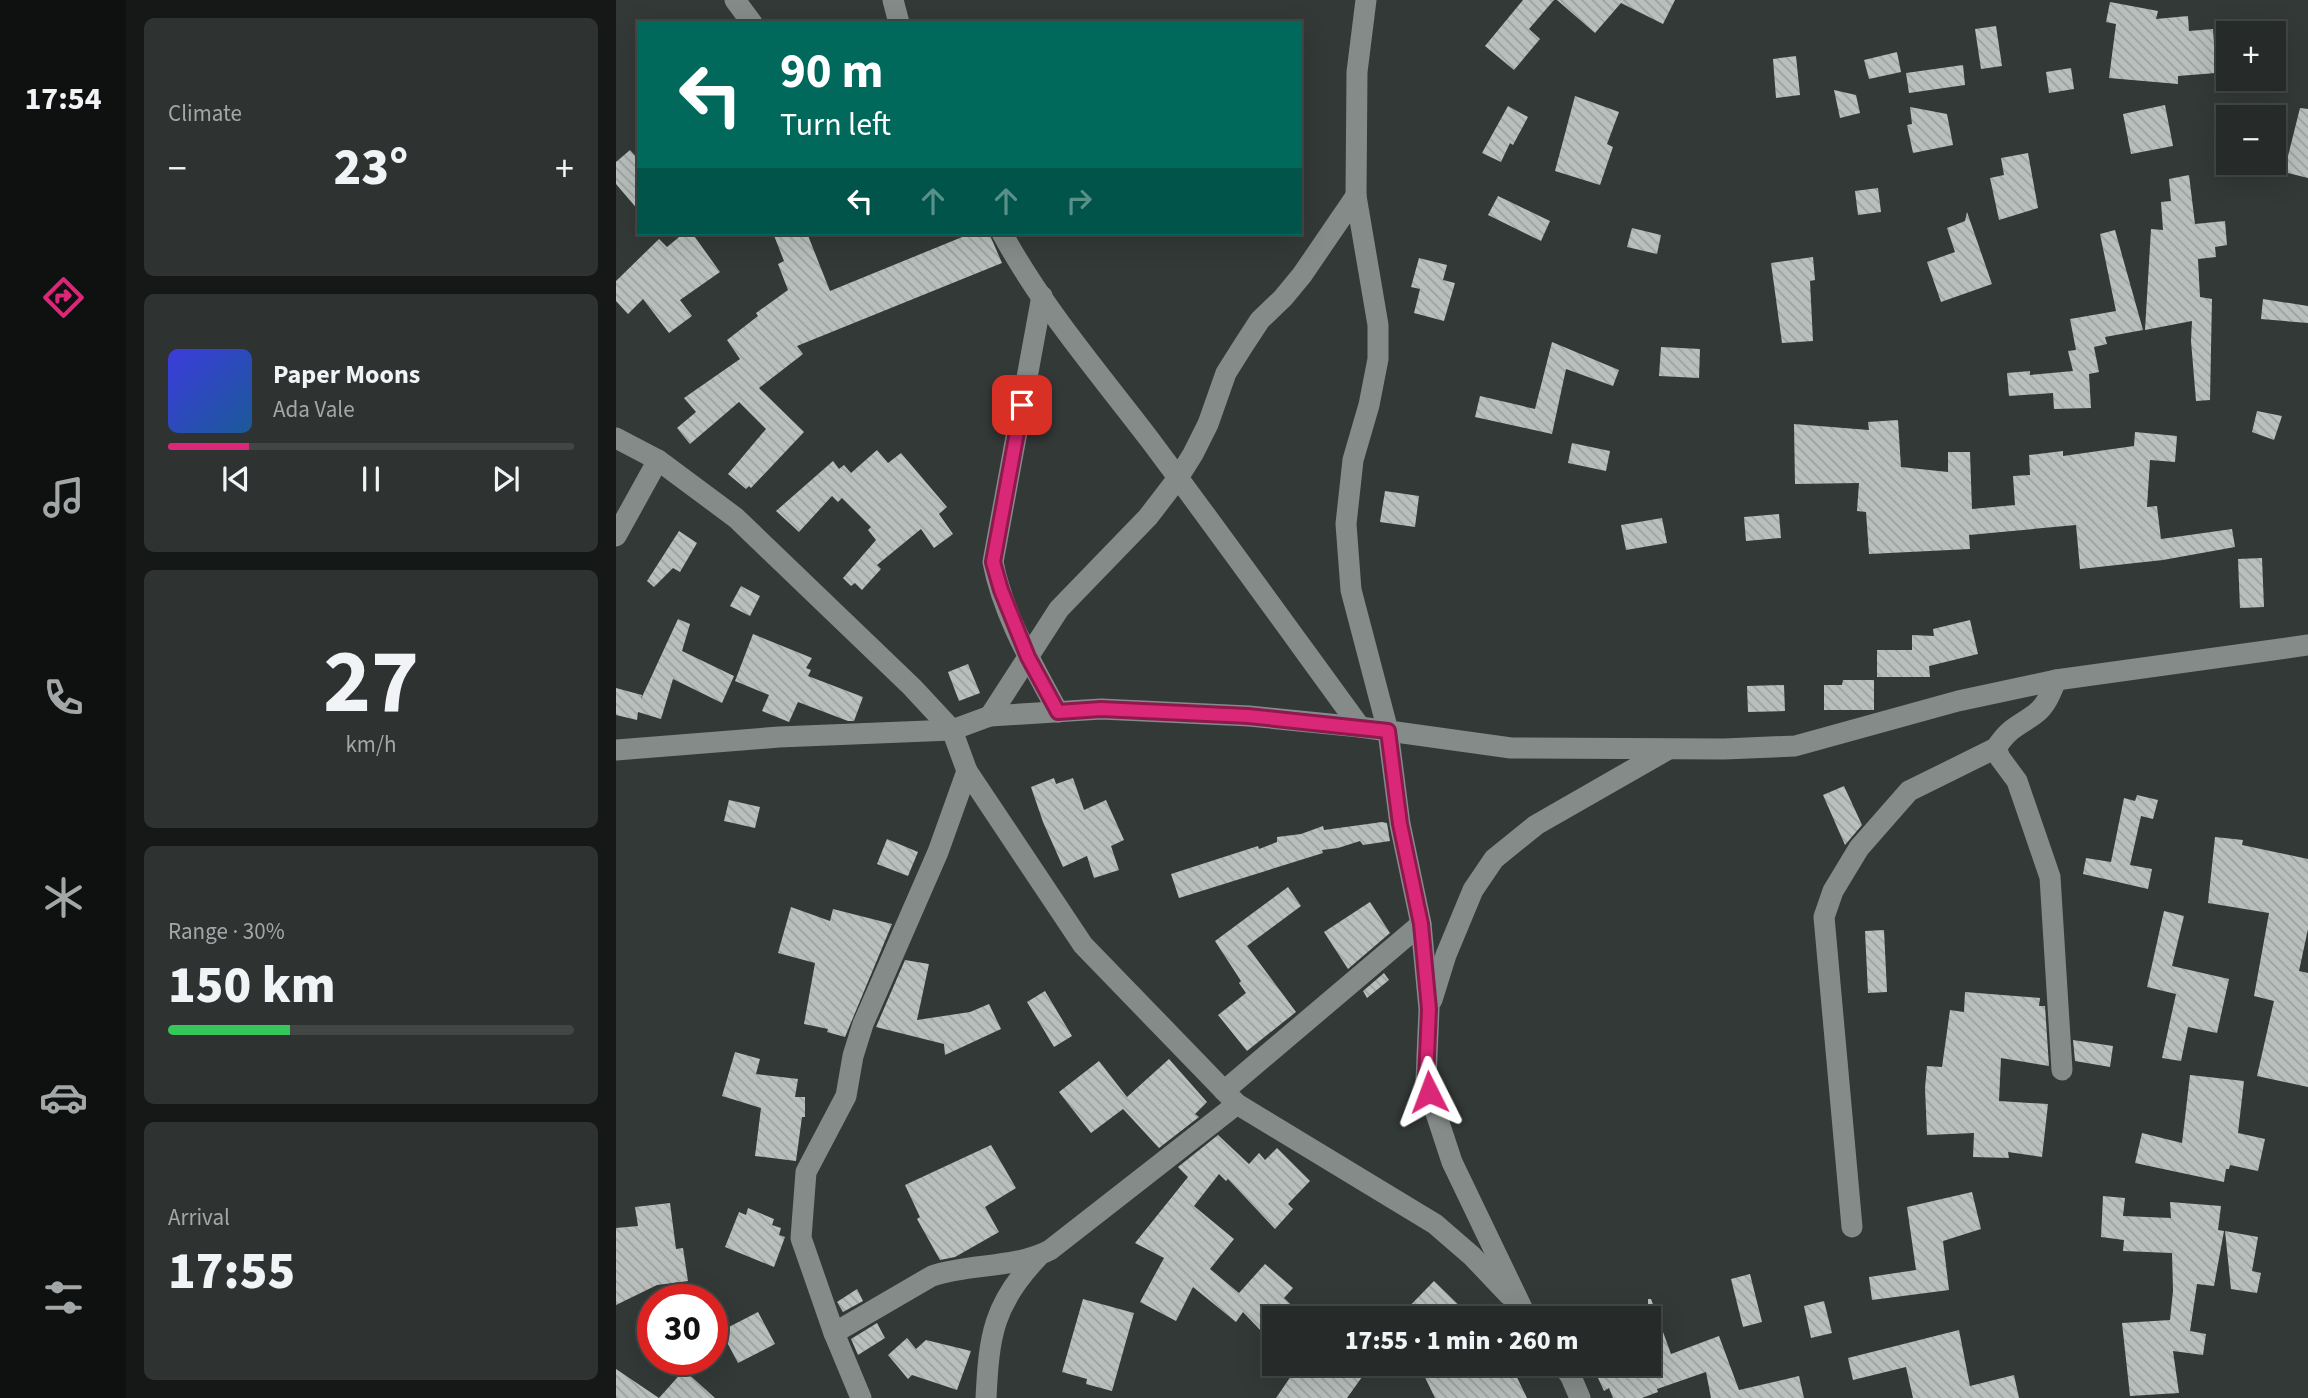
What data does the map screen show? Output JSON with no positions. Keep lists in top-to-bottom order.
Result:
{
  "page": {
    "tabs": "17:54",
    "tile": [
      "Climate",
      ["27", "km/h"],
      ["Range · 30%", "150 km"],
      ["Arrival", "17:55"]
    ],
    "map_buttons": ["+", "−"],
    "turn": ["90 m", "Turn left"],
    "heat": ["−", "23°", "+"],
    "song": ["Paper Moons", "Ada Vale"],
    "limit": "30",
    "trip": "17:55 · 1 min · 260 m"
  }
}
